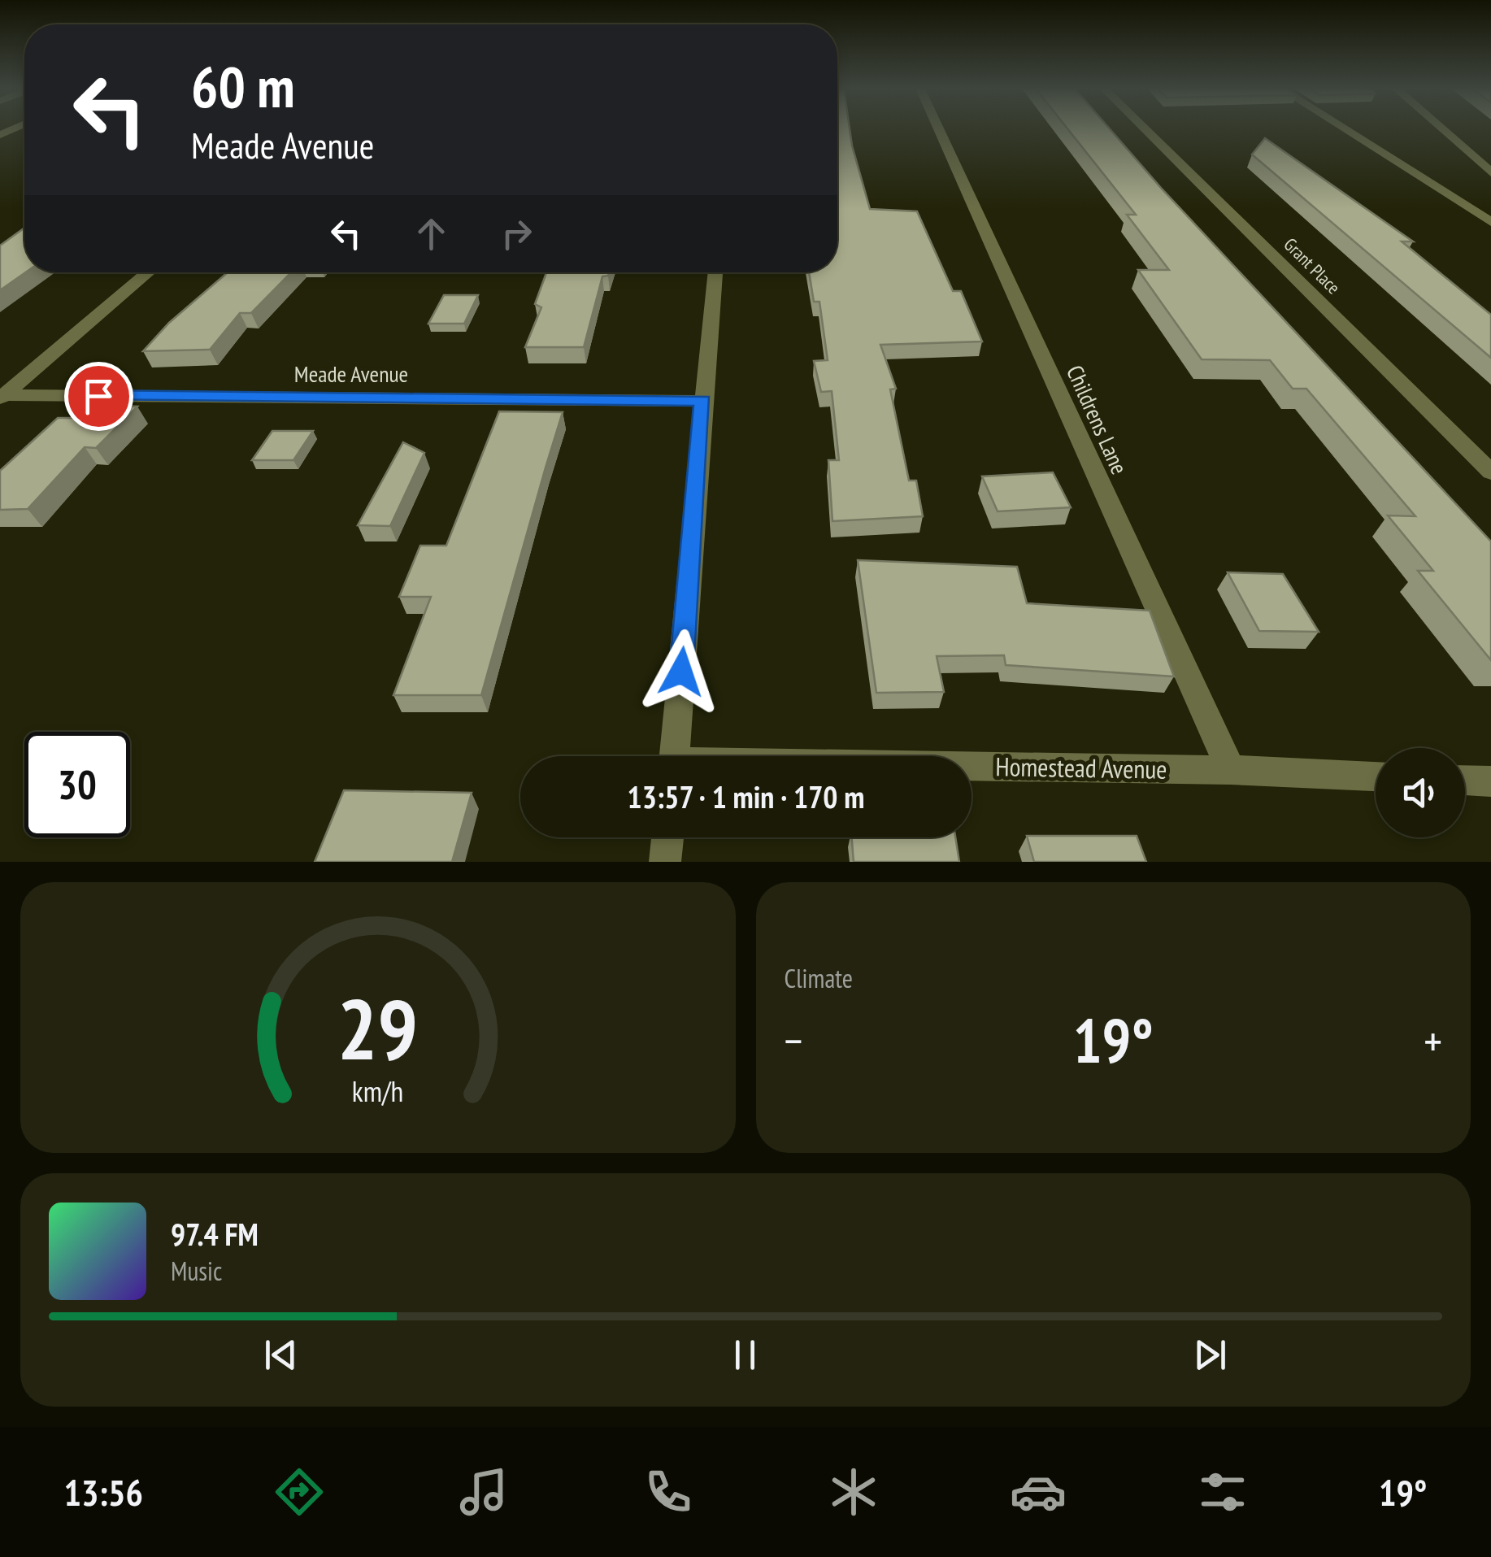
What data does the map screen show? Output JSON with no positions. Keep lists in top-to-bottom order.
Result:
{
  "streets": {
    "street": [
      "Grant Place",
      "Meade Avenue",
      "Childrens Lane",
      "Homestead Avenue"
    ]
  },
  "crossings": [
    ["Childrens Lane", "Homestead Avenue"]
  ],
  "page": {
    "turn": ["60 m", "Meade Avenue"],
    "limit": "30",
    "trip": "13:57 · 1 min · 170 m",
    "tile": "Climate",
    "heat": ["−", "19°", "+"],
    "song": ["97.4 FM", "Music"],
    "tabs": ["13:56", "19°"],
    "gauge": ["29", "km/h"]
  }
}
